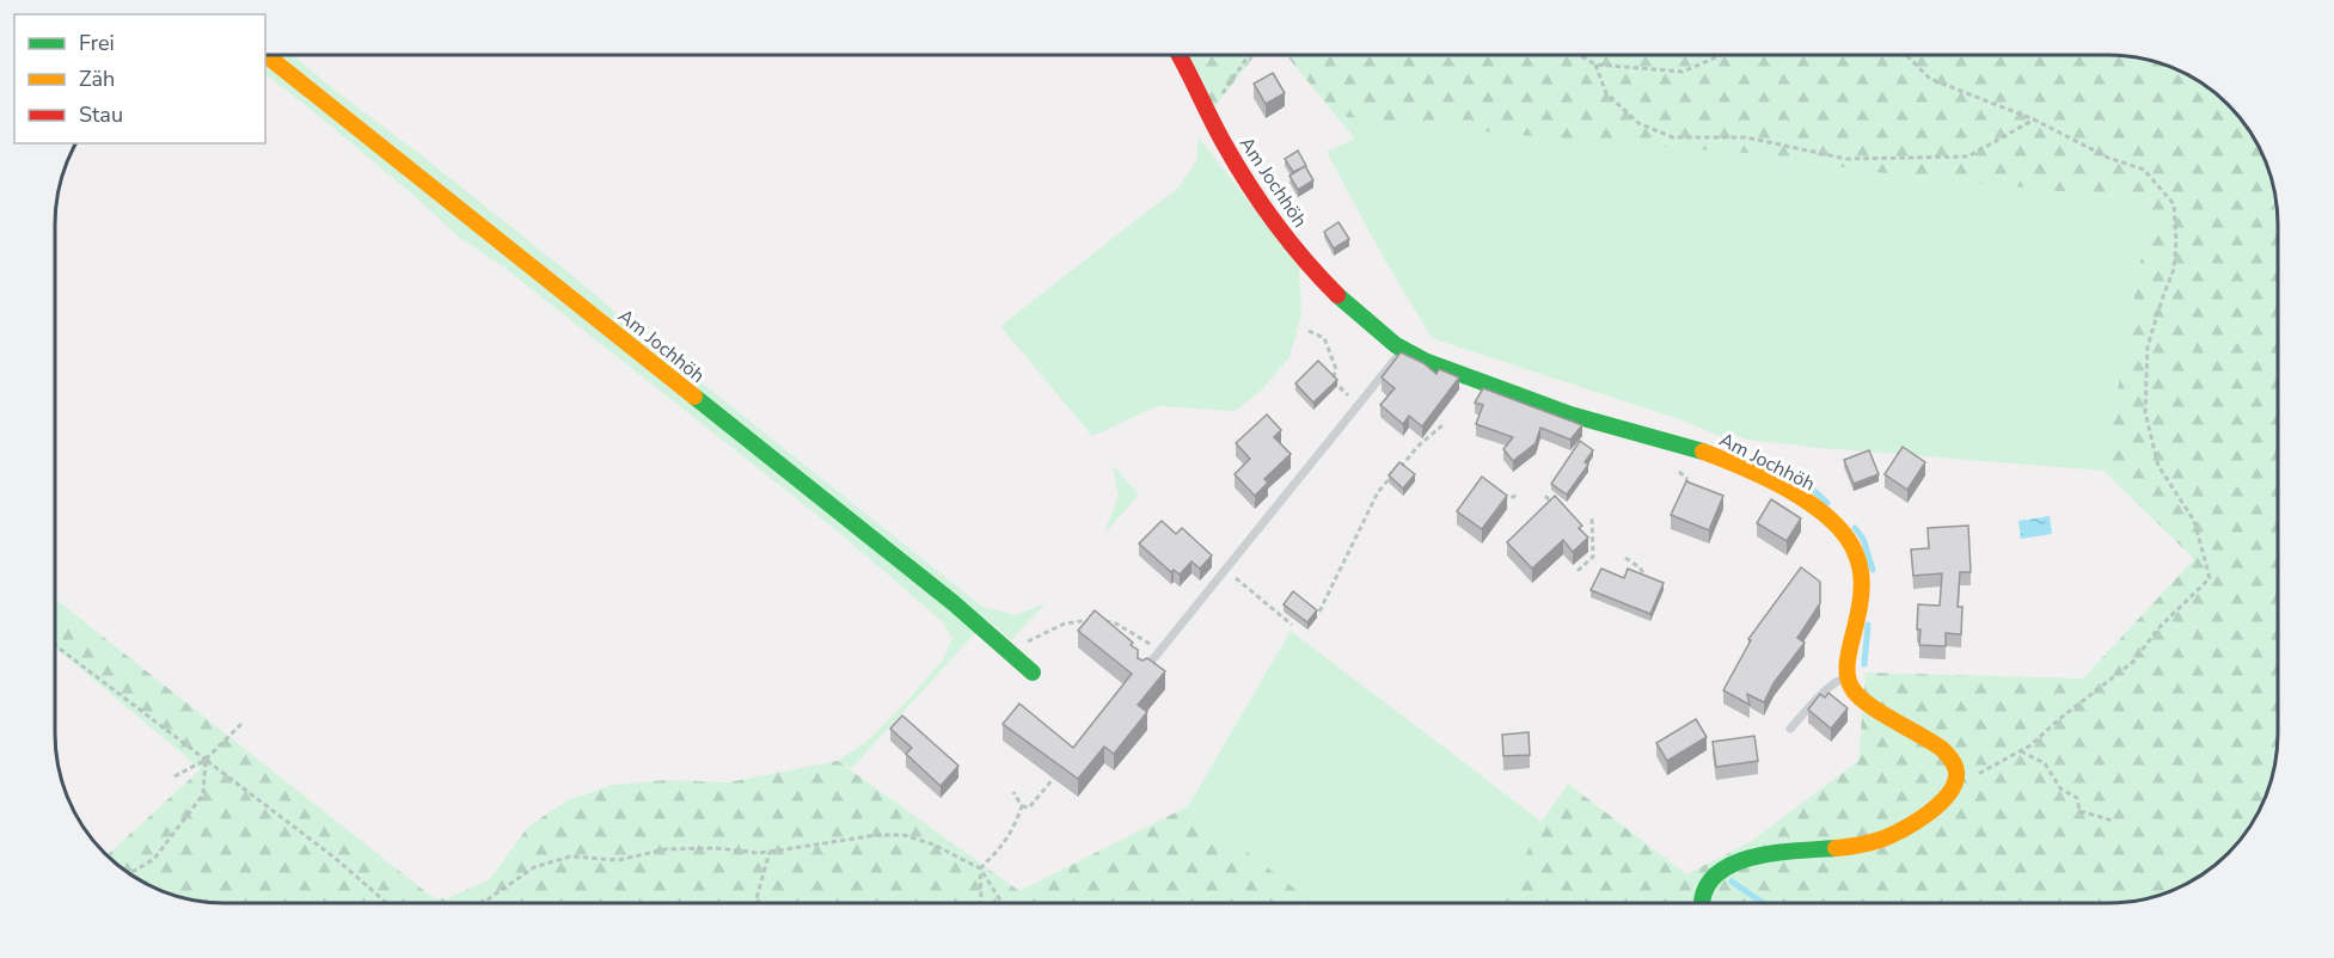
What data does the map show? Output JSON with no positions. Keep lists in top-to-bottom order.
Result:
{
  "streets": {
    "street": ["Am Jochhöh"]
  },
  "legend": ["Frei", "Zäh", "Stau"]
}
